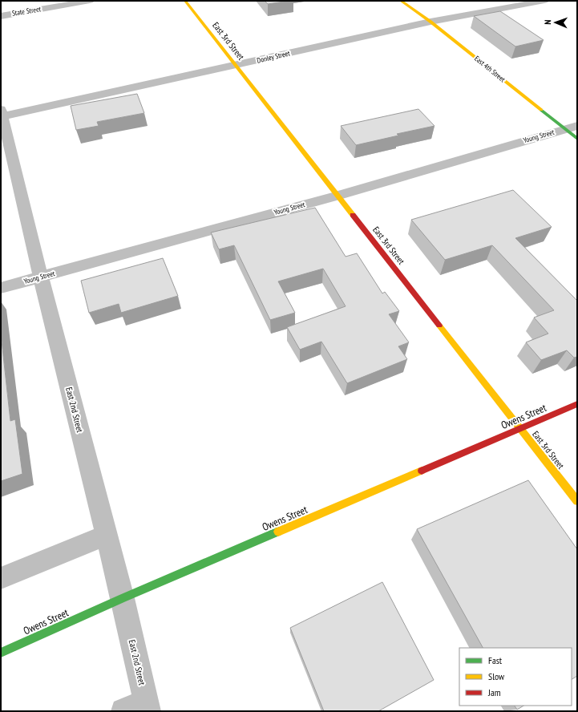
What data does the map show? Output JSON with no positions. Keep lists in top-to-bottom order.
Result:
{
  "streets": {
    "main road": ["East 3rd Street", "East 4th Street", "Owens Street"],
    "street": [
      "State Street",
      "Donley Street",
      "Young Street",
      "East 2nd Street"
    ]
  },
  "crossings": [
    ["East 3rd Street", "Donley Street"],
    ["East 3rd Street", "Young Street"],
    ["East 3rd Street", "Owens Street"],
    ["Donley Street", "East 4th Street"],
    ["Donley Street", "East 2nd Street"],
    ["East 4th Street", "Young Street"],
    ["Young Street", "East 2nd Street"],
    ["East 2nd Street", "Owens Street"]
  ],
  "legend": ["Fast", "Slow", "Jam"],
  "north": "left"
}
